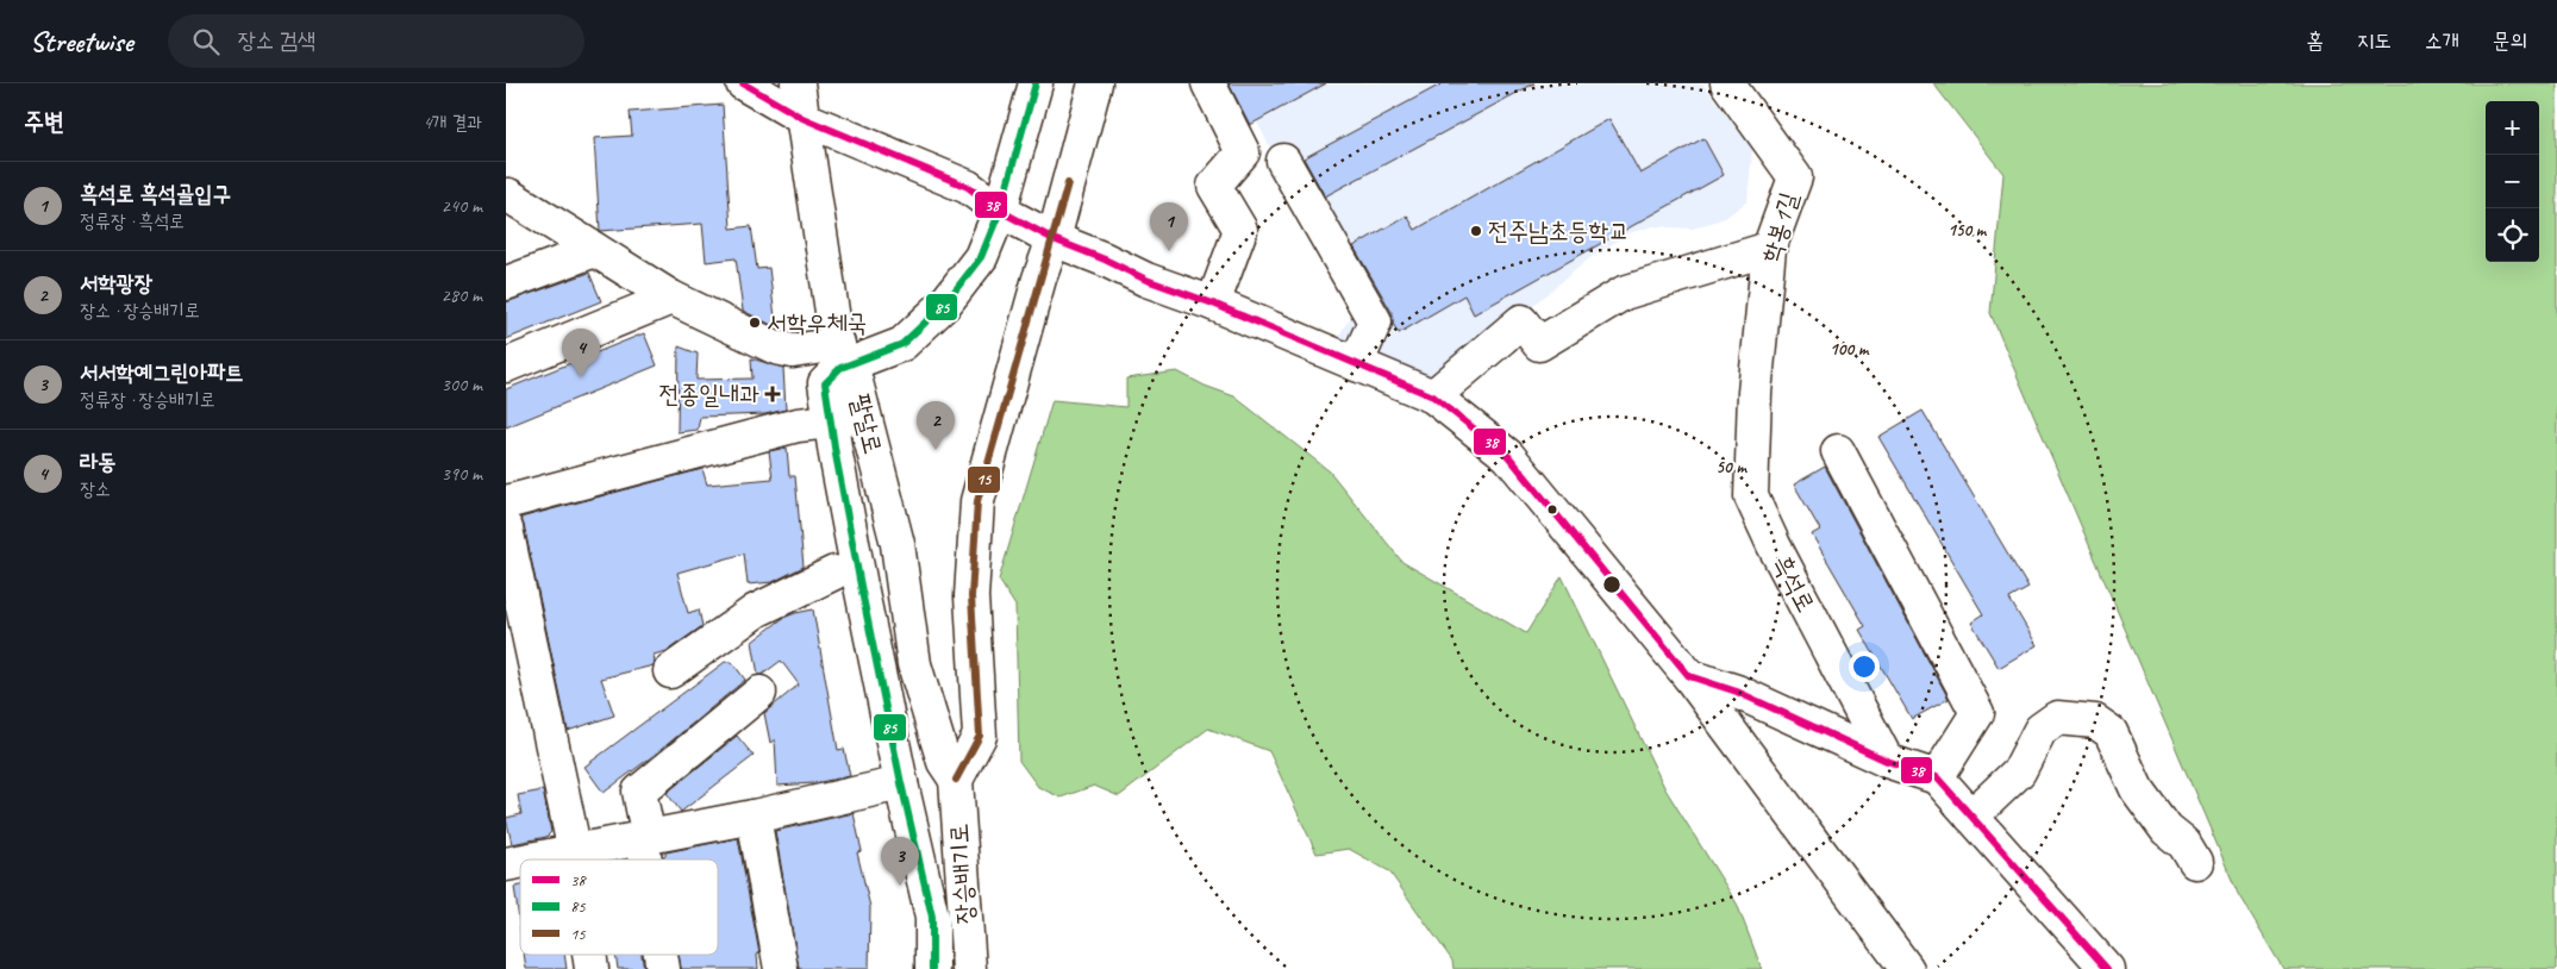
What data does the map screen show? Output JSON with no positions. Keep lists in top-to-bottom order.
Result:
{
  "streets": {
    "street": [
      "학봉1길",
      "팔달로",
      "흑석로",
      "장승배기로"
    ]
  },
  "crossings": [
    ["학봉1길", "흑석로"],
    ["팔달로", "장승배기로"]
  ],
  "places": {
    "other": ["전주남초등학교", "서학우체국"],
    "health": ["전종일내과"]
  },
  "lines": ["transit line 38", "transit line 85", "transit line 15"],
  "legend": ["38", "85", "15"],
  "page": {
    "header": "Streetwise",
    "search": "장소 검색",
    "nav": [
      "홈",
      "지도",
      "소개",
      "문의"
    ],
    "heading": ["주변", "4개 결과"],
    "map_buttons": ["+", "−"],
    "list": [
      {
        "mark": "1",
        "name": "흑석로 흑석골입구",
        "note": "정류장 · 흑석로",
        "value": "240 m"
      },
      {
        "mark": "2",
        "name": "서학광장",
        "note": "장소 · 장승배기로",
        "value": "280 m"
      },
      {
        "mark": "3",
        "name": "서서학예그린아파트",
        "note": "정류장 · 장승배기로",
        "value": "300 m"
      },
      {
        "mark": "4",
        "name": "라동",
        "note": "장소",
        "value": "390 m"
      }
    ],
    "pins": [
      "1",
      "4",
      "2",
      "3"
    ]
  },
  "rings": ["150 m", "100 m", "50 m"]
}
